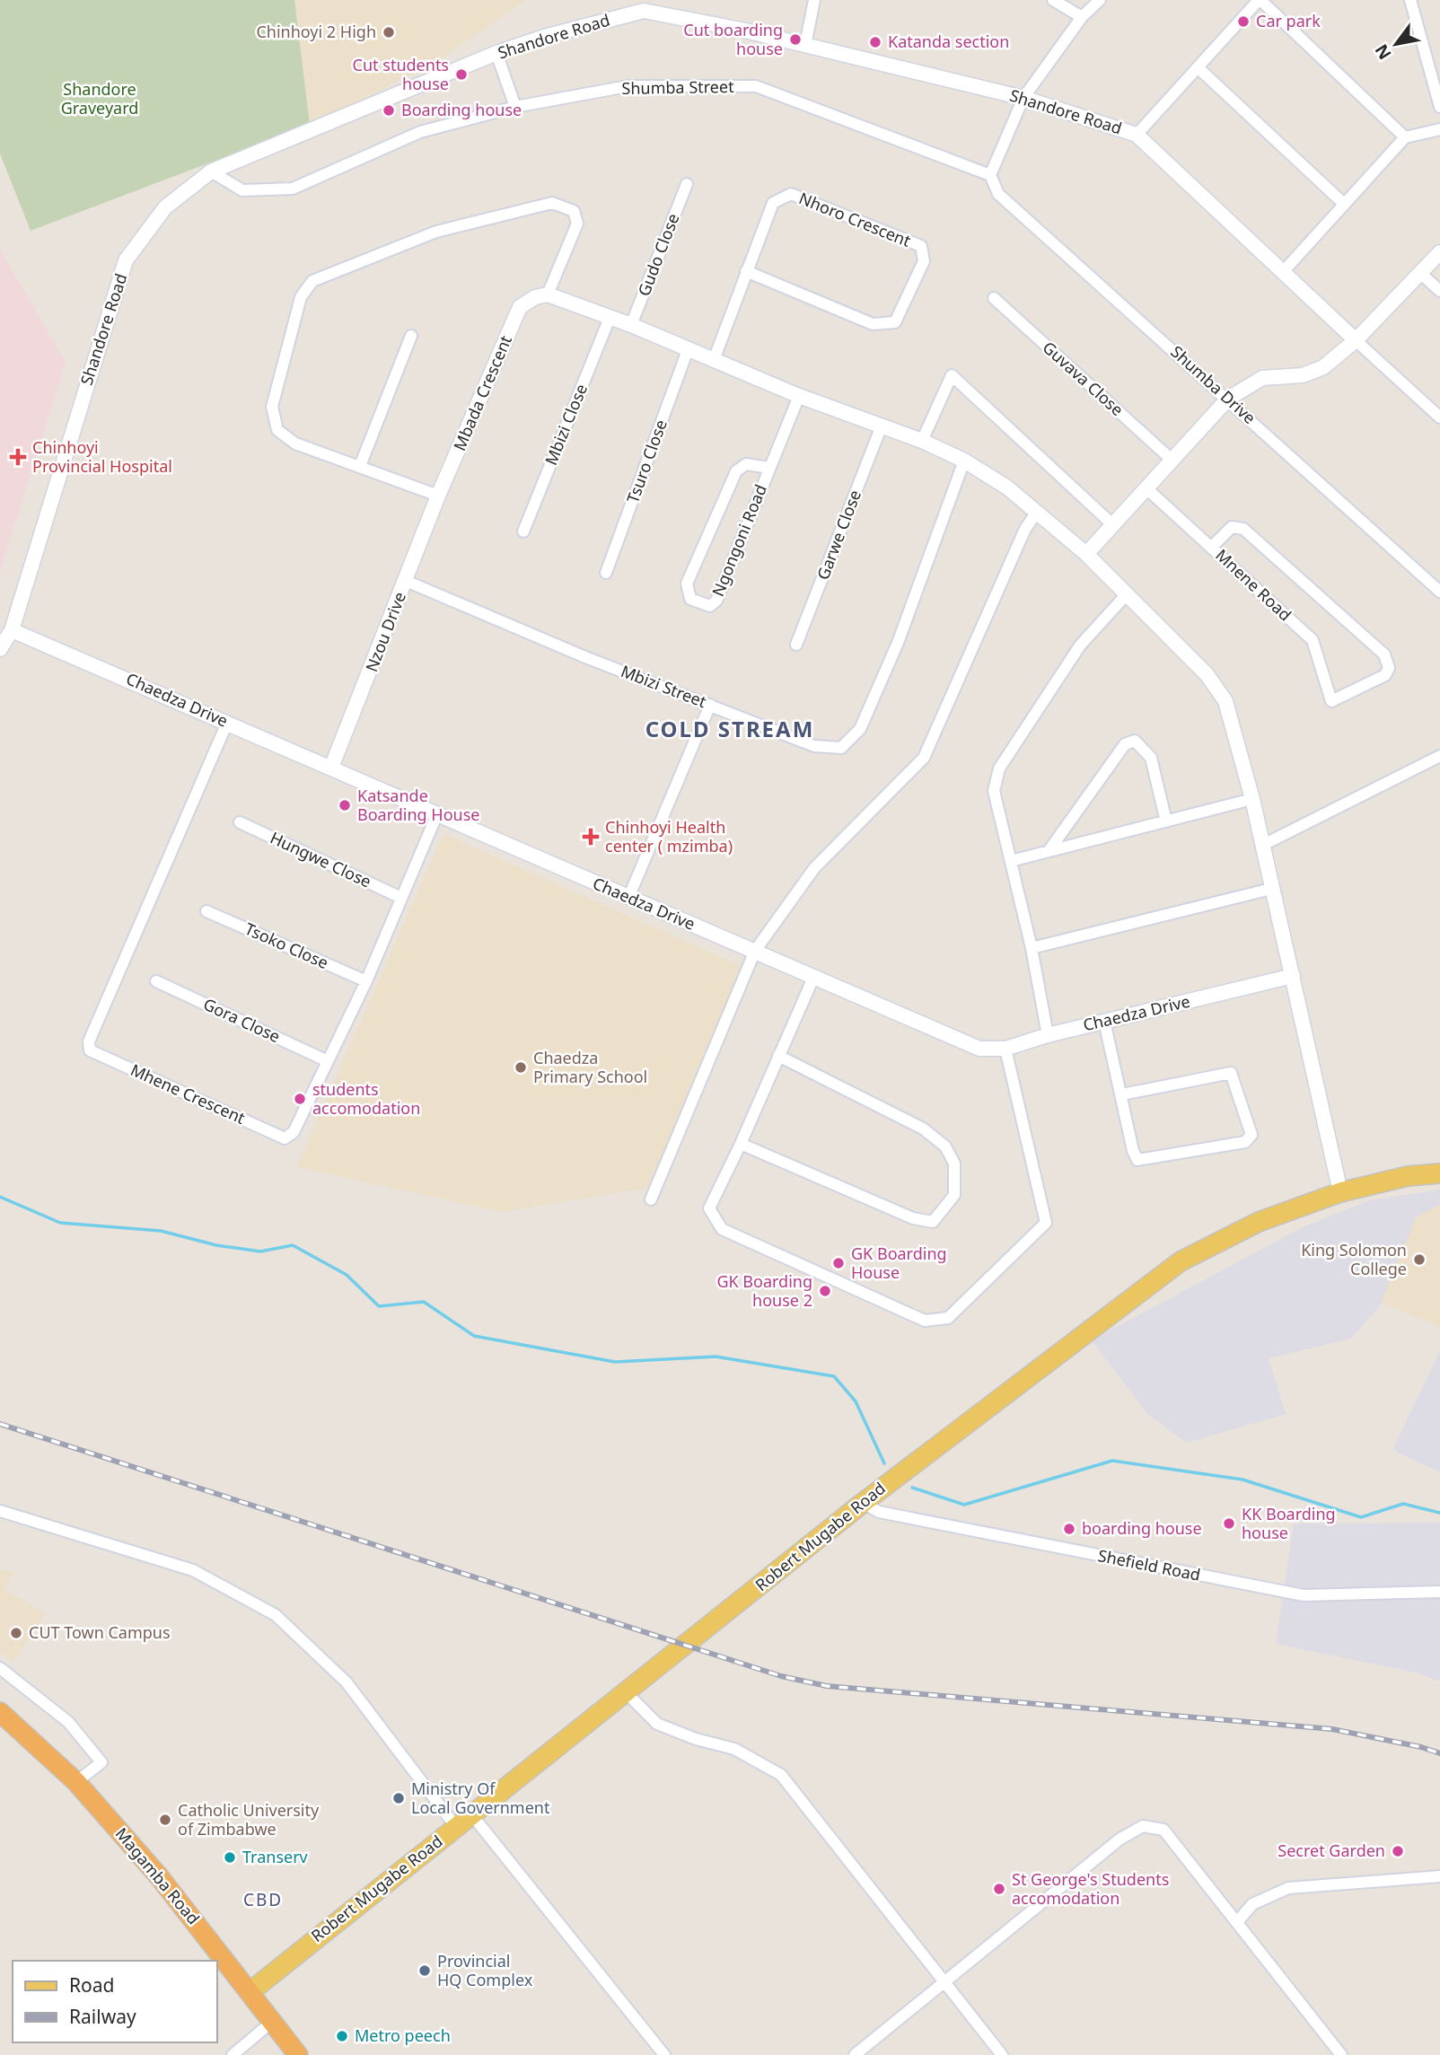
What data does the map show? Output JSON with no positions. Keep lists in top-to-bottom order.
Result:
{
  "streets": {
    "highway": ["Magamba Road"],
    "main road": ["Robert Mugabe Road"],
    "street": [
      "Shandore Road",
      "Shumba Street",
      "Nhoro Crescent",
      "Gudo Close",
      "Guvava Close",
      "Shumba Drive",
      "Mbada Crescent",
      "Mbizi Close",
      "Tsuro Close",
      "Garwe Close",
      "Ngongoni Road",
      "Mnene Road",
      "Nzou Drive",
      "Mbizi Street",
      "Chaedza Drive",
      "Hungwe Close",
      "Tsoko Close",
      "Gora Close",
      "Mhene Crescent",
      "Shefield Road"
    ]
  },
  "crossings": [
    ["Shandore Road", "Shumba Street"],
    ["Shandore Road", "Chaedza Drive"],
    ["Shumba Street", "Shumba Drive"],
    ["Mbada Crescent", "Nzou Drive"],
    ["Nzou Drive", "Mbizi Street"],
    ["Nzou Drive", "Chaedza Drive"],
    ["Chaedza Drive", "Mhene Crescent"],
    ["Hungwe Close", "Mhene Crescent"],
    ["Tsoko Close", "Mhene Crescent"],
    ["Gora Close", "Mhene Crescent"],
    ["Robert Mugabe Road", "Shefield Road"],
    ["Robert Mugabe Road", "Magamba Road"]
  ],
  "districts": ["COLD STREAM", "CBD"],
  "parks": ["Shandore Graveyard"],
  "places": {
    "other": [
      "Car park",
      "Chinhoyi 2 High",
      "Cut boarding house",
      "Katanda section",
      "Cut students house",
      "Boarding house",
      "Katsande Boarding House",
      "Chaedza Primary School",
      "students accomodation",
      "King Solomon College",
      "GK Boarding House",
      "GK Boarding house 2",
      "KK Boarding house",
      "boarding house",
      "CUT Town Campus",
      "Ministry Of Local Government",
      "Catholic University of Zimbabwe",
      "Secret Garden",
      "Transerv",
      "St George's Students accomodation",
      "Provincial HQ Complex",
      "Metro peech"
    ],
    "health": ["Chinhoyi Provincial Hospital", "Chinhoyi Health center ( mzimba)"]
  },
  "legend": ["Road", "Railway"],
  "north": "bottom left"
}
